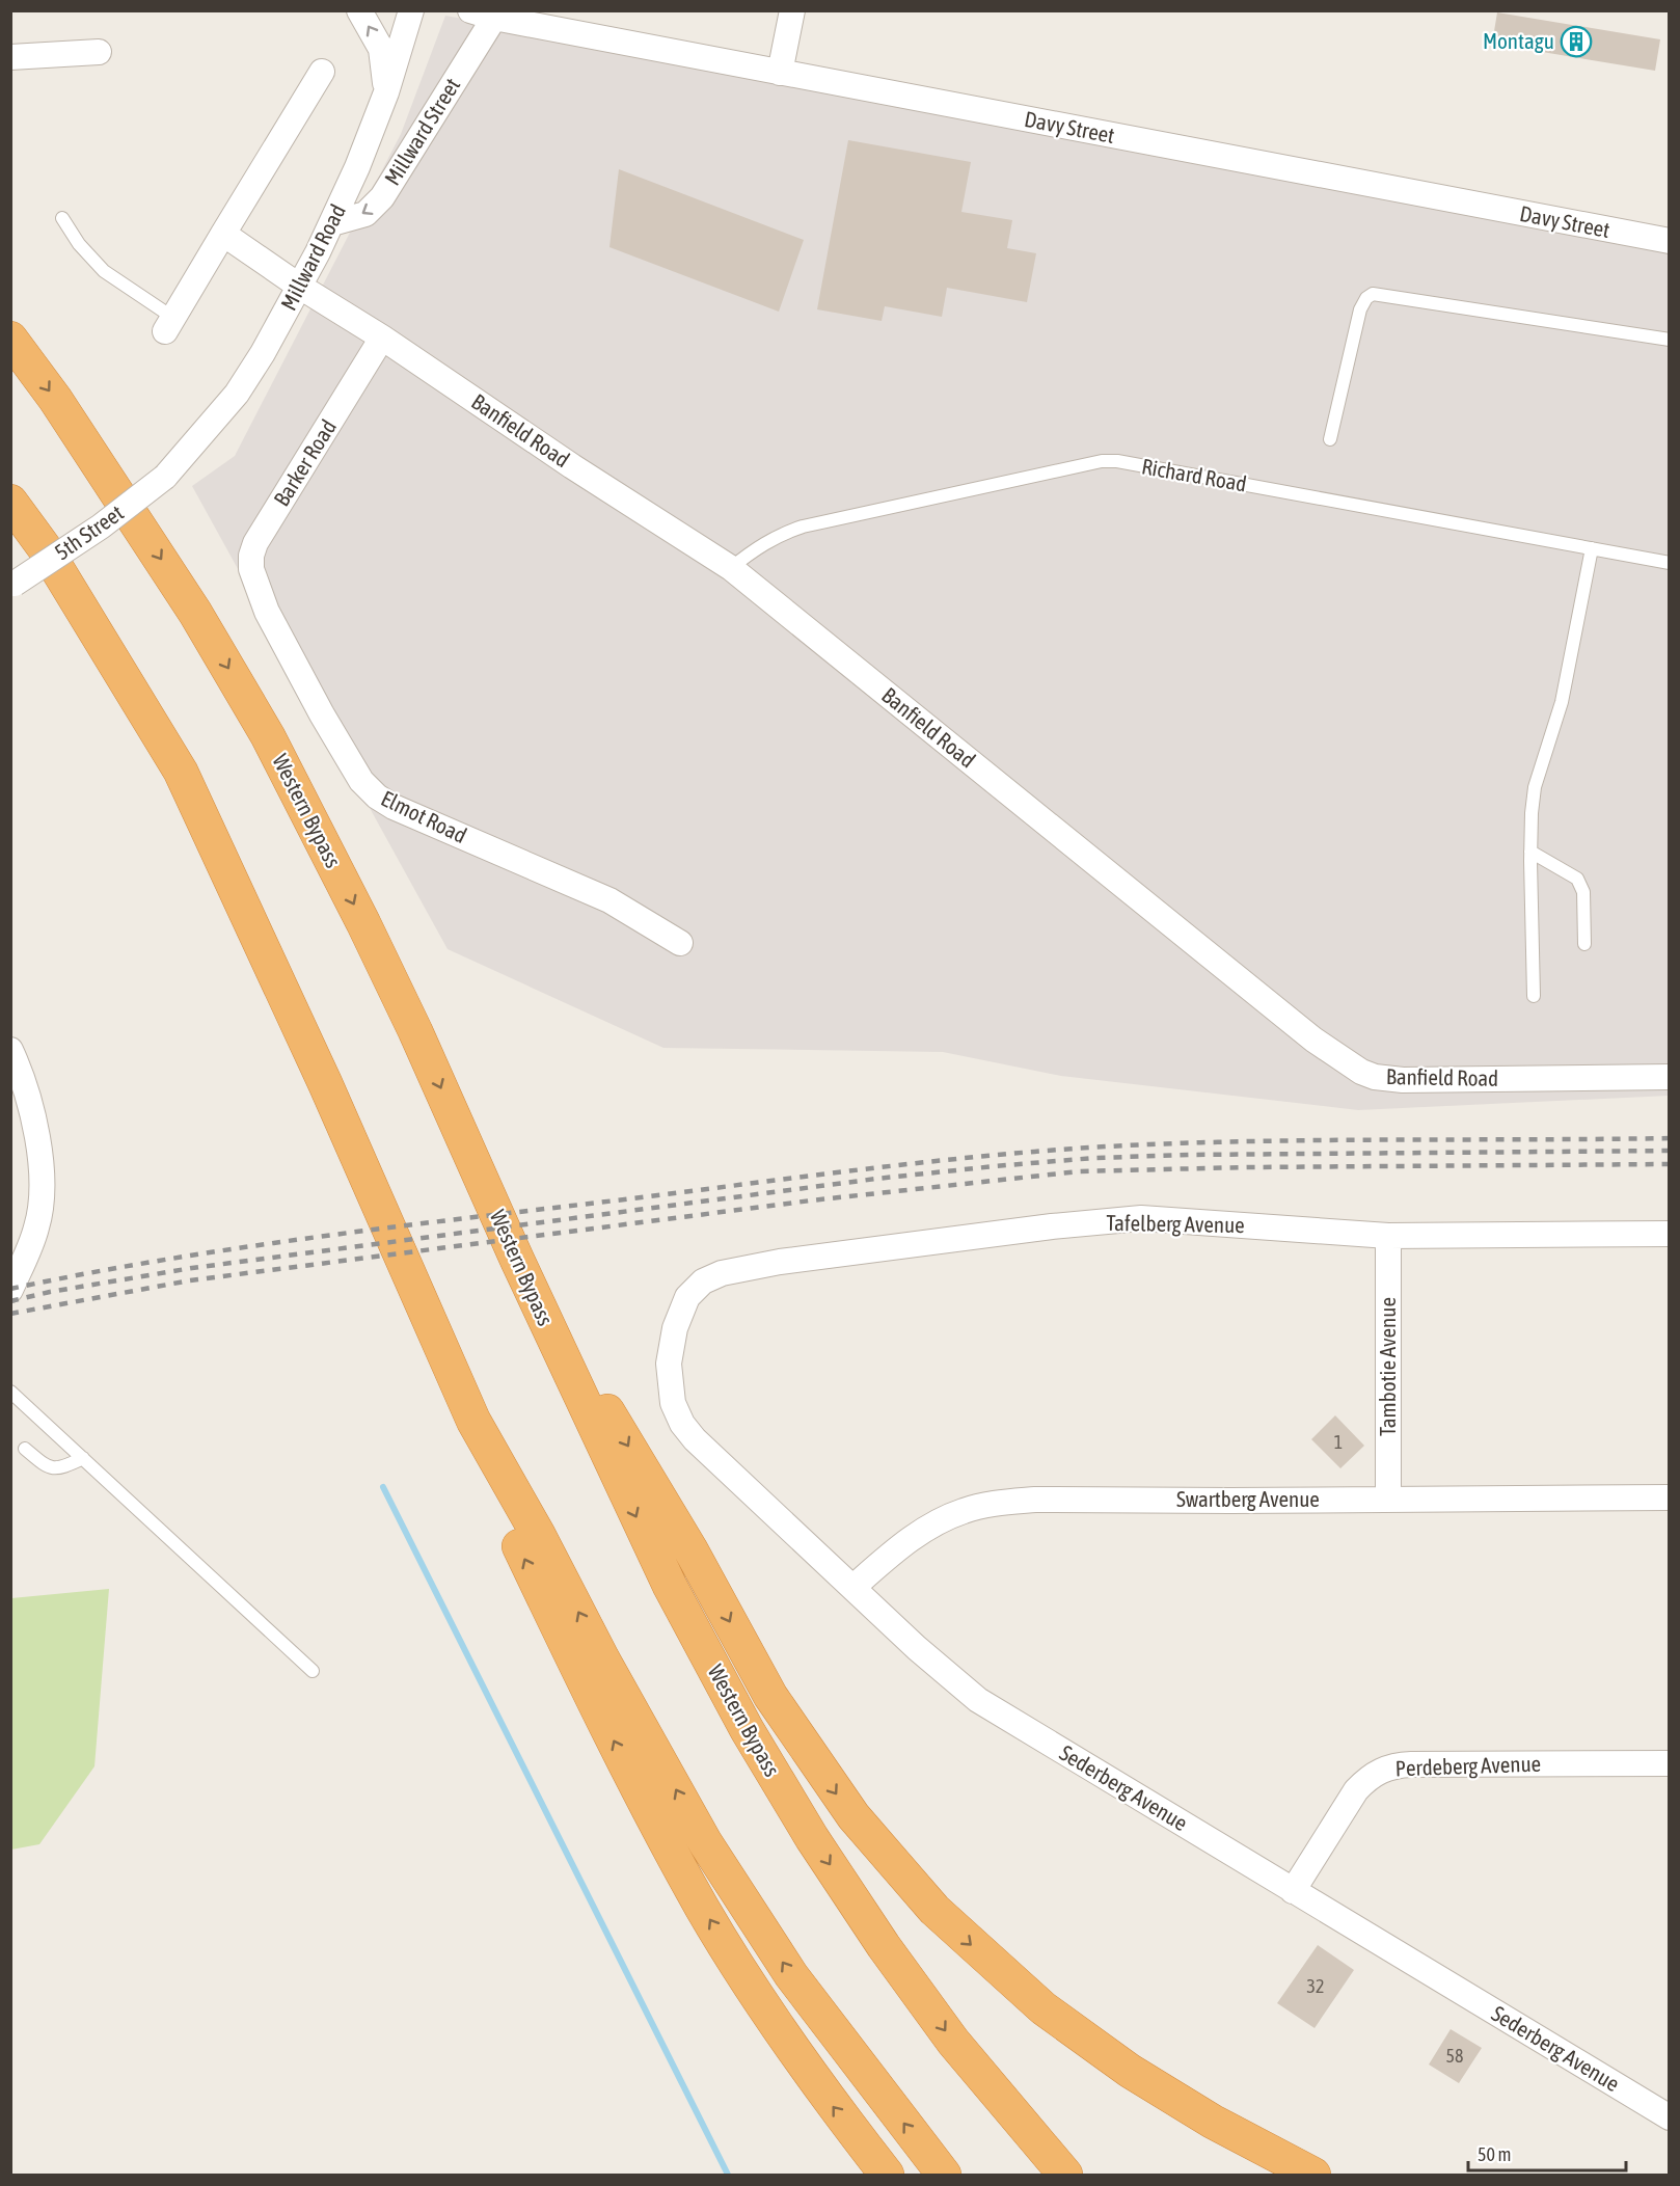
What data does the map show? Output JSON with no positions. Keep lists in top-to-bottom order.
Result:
{
  "streets": {
    "highway": ["Western Bypass"],
    "street": [
      "Davy Street",
      "Millward Street",
      "Millward Road",
      "Banfield Road",
      "Barker Road",
      "5th Street",
      "Elmot Road",
      "Tafelberg Avenue",
      "Tambotie Avenue",
      "Swartberg Avenue",
      "Perdeberg Avenue",
      "Sederberg Avenue"
    ],
    "lane": ["Richard Road"]
  },
  "crossings": [
    ["Davy Street", "Millward Street"],
    ["Millward Street", "Millward Road"],
    ["Millward Road", "Banfield Road"],
    ["Millward Road", "5th Street"],
    ["Banfield Road", "Barker Road"],
    ["Banfield Road", "Richard Road"],
    ["Barker Road", "Elmot Road"],
    ["Tafelberg Avenue", "Tambotie Avenue"],
    ["Tafelberg Avenue", "Sederberg Avenue"],
    ["Tambotie Avenue", "Swartberg Avenue"],
    ["Swartberg Avenue", "Sederberg Avenue"],
    ["Perdeberg Avenue", "Sederberg Avenue"]
  ],
  "one_way": ["Millward Street"],
  "places": {
    "building": ["Montagu"]
  },
  "house_numbers": ["1", "32", "58"],
  "scale_bar": "50 m"
}
